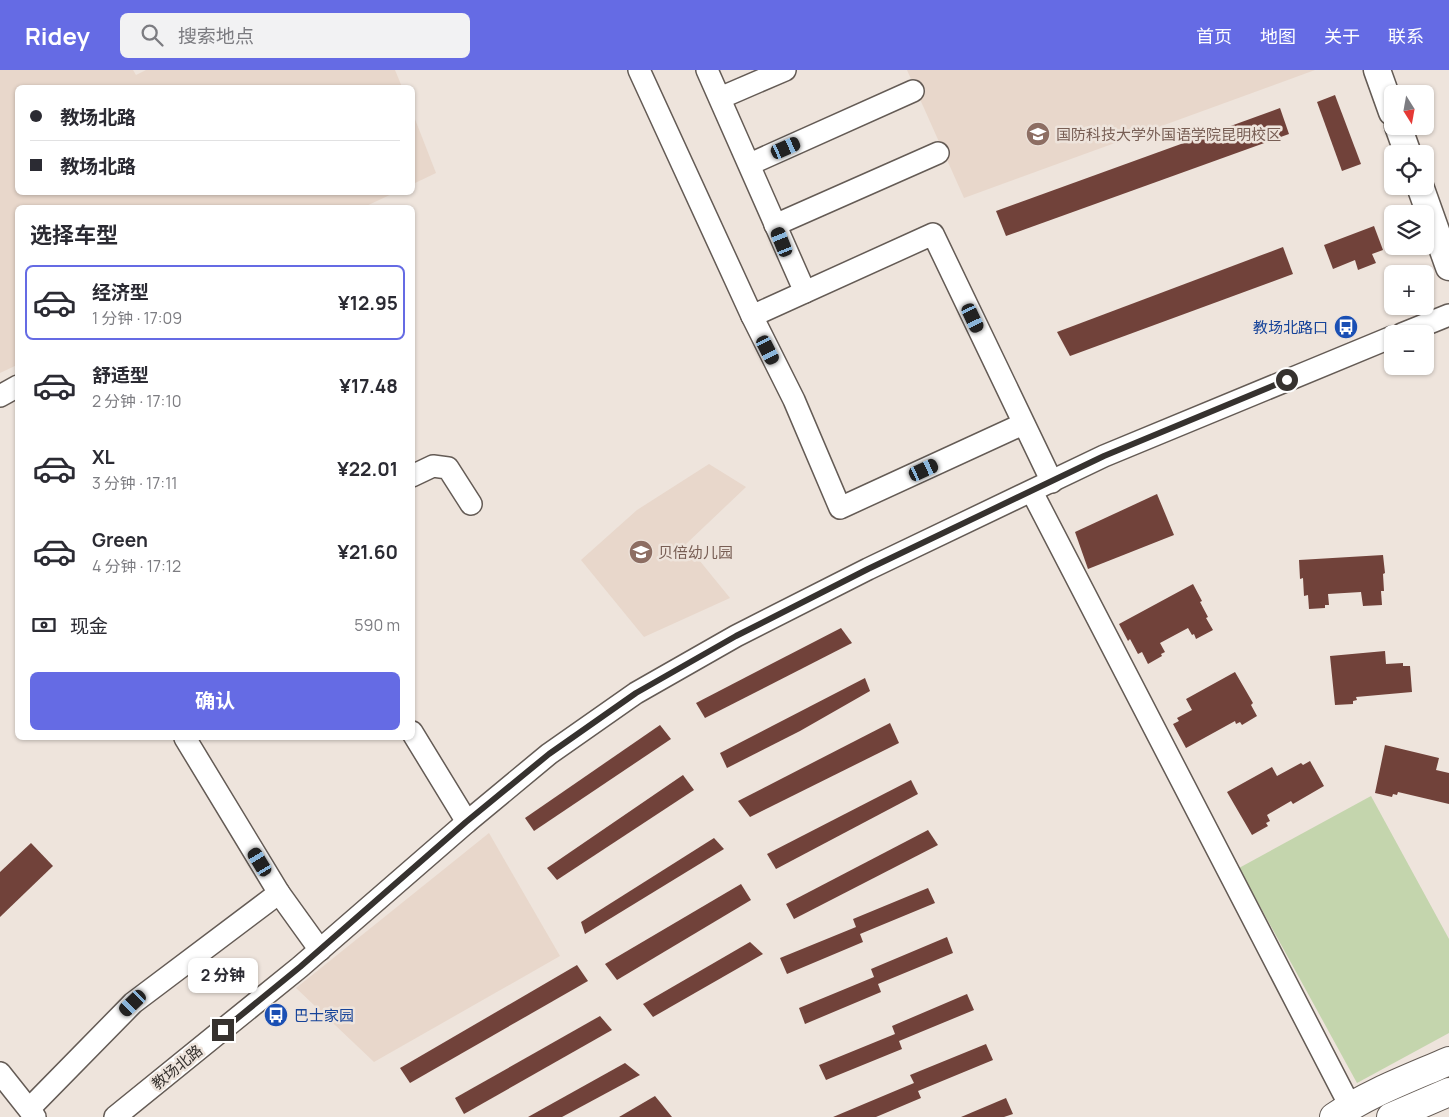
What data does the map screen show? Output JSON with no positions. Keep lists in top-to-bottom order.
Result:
{
  "streets": {
    "street": ["教场北路"]
  },
  "places": {
    "school or university": ["国防科技大学外国语学院昆明校区", "贝倍幼儿园"],
    "bus stop": ["教场北路口", "巴士家园"]
  },
  "north": "bottom",
  "page": {
    "header": "Ridey",
    "search": "搜索地点",
    "nav": [
      "首页",
      "地图",
      "关于",
      "联系"
    ],
    "map_buttons": ["+", "−"],
    "banner": ["教场北路", "教场北路"],
    "heading": "选择车型",
    "list": [
      {
        "name": "经济型",
        "note": "1 分钟 · 17:09",
        "value": "¥12.95"
      },
      {
        "name": "舒适型",
        "note": "2 分钟 · 17:10",
        "value": "¥17.48"
      },
      {
        "name": "XL",
        "note": "3 分钟 · 17:11",
        "value": "¥22.01"
      },
      {
        "name": "Green",
        "note": "4 分钟 · 17:12",
        "value": "¥21.60"
      }
    ],
    "pay": ["现金", "590 m"],
    "buttons": "确认",
    "bubble": "2 分钟"
  }
}
